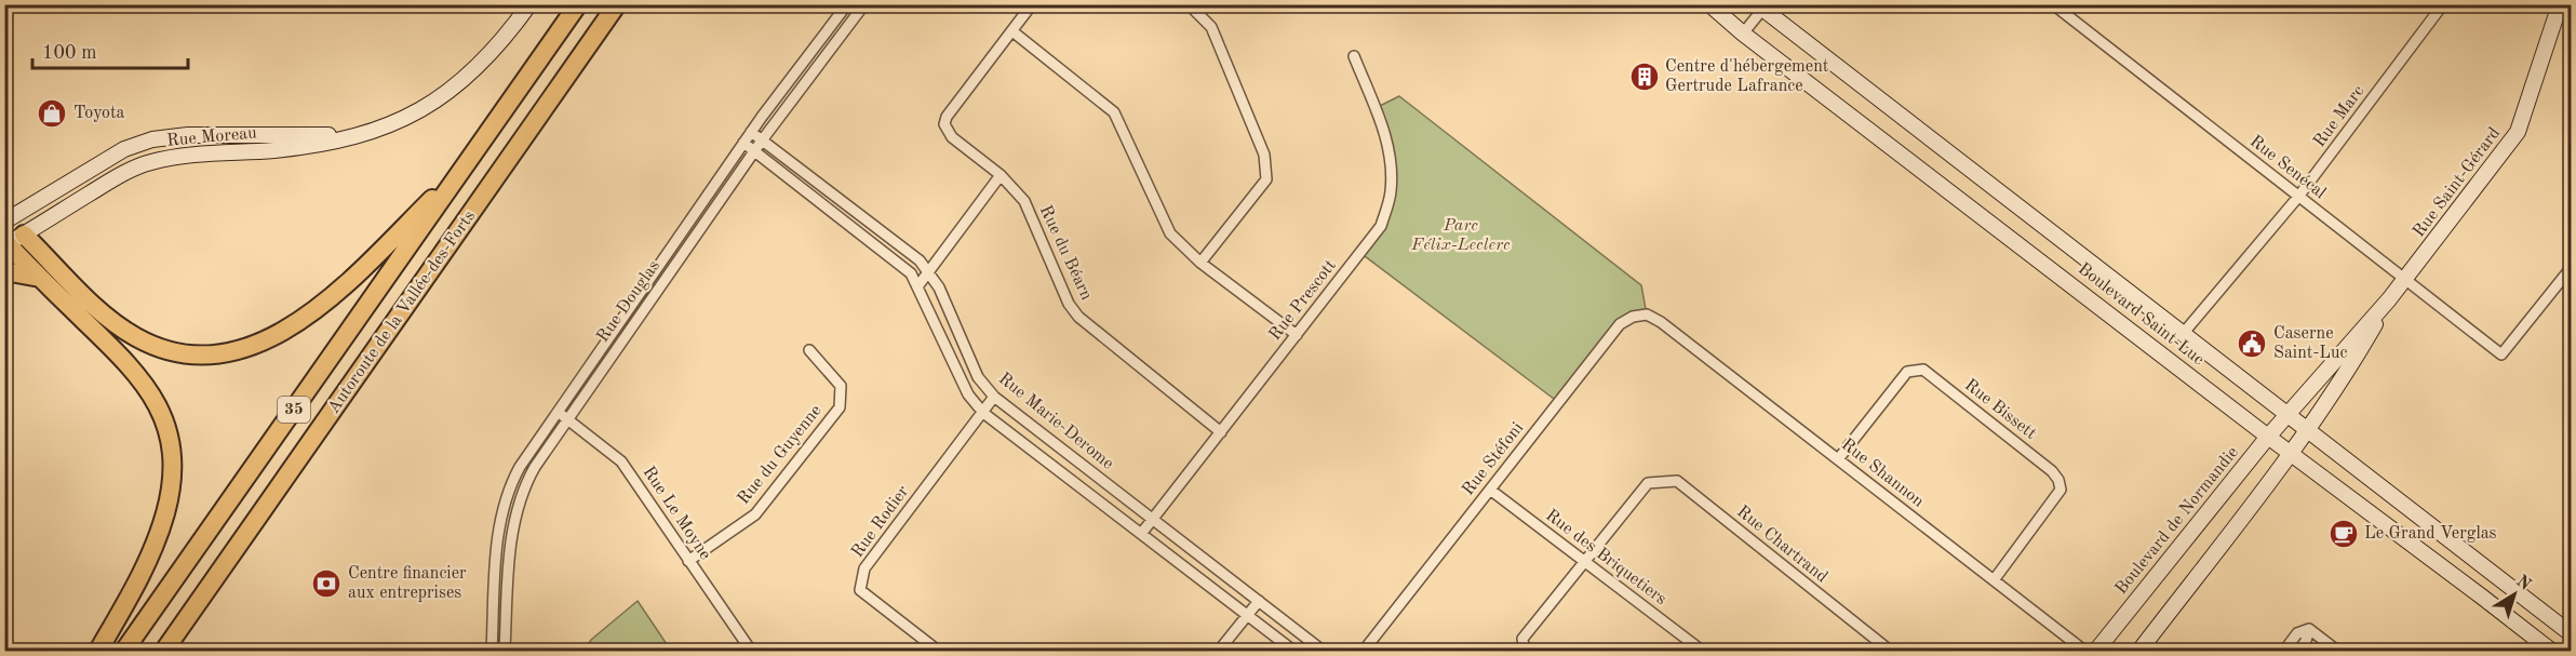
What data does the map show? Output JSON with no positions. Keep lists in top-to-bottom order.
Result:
{
  "streets": {
    "highway": ["Autoroute de la Vallée-des-Forts", "35"],
    "street": [
      "Rue Marc",
      "Rue Moreau",
      "Rue Senécal",
      "Rue Saint-Gérard",
      "Rue du Béarn",
      "Rue Prescott",
      "Rue Douglas",
      "Boulevard Saint-Luc",
      "Rue Bissett",
      "Rue Marie-Derome",
      "Rue du Guyenne",
      "Rue Stéfoni",
      "Rue Shannon",
      "Rue Le Moyne",
      "Boulevard de Normandie",
      "Rue Rodier",
      "Rue Chartrand",
      "Rue des Briquetiers"
    ]
  },
  "crossings": [
    ["Rue Marc", "Rue Senécal"],
    ["Rue Marc", "Boulevard Saint-Luc"],
    ["Rue Senécal", "Rue Saint-Gérard"],
    ["Rue Saint-Gérard", "Boulevard Saint-Luc"],
    ["Rue Saint-Gérard", "Boulevard de Normandie"],
    ["Rue du Béarn", "Rue Prescott"],
    ["Rue Prescott", "Rue Marie-Derome"],
    ["Rue Douglas", "Rue Marie-Derome"],
    ["Rue Douglas", "Rue Le Moyne"],
    ["Boulevard Saint-Luc", "Boulevard de Normandie"],
    ["Rue Bissett", "Rue Shannon"],
    ["Rue Marie-Derome", "Rue Rodier"],
    ["Rue du Guyenne", "Rue Le Moyne"],
    ["Rue Stéfoni", "Rue Shannon"],
    ["Rue Stéfoni", "Rue des Briquetiers"],
    ["Rue Chartrand", "Rue des Briquetiers"]
  ],
  "parks": ["Parc Félix-Leclerc"],
  "places": {
    "building": ["Centre d'hébergement Gertrude Lafrance"],
    "shop": ["Toyota"],
    "public building": ["Caserne Saint-Luc"],
    "cafe": ["Le Grand Verglas"],
    "bank": ["Centre financier aux entreprises"]
  },
  "scale_bar": "100 m",
  "north": "top right"
}
